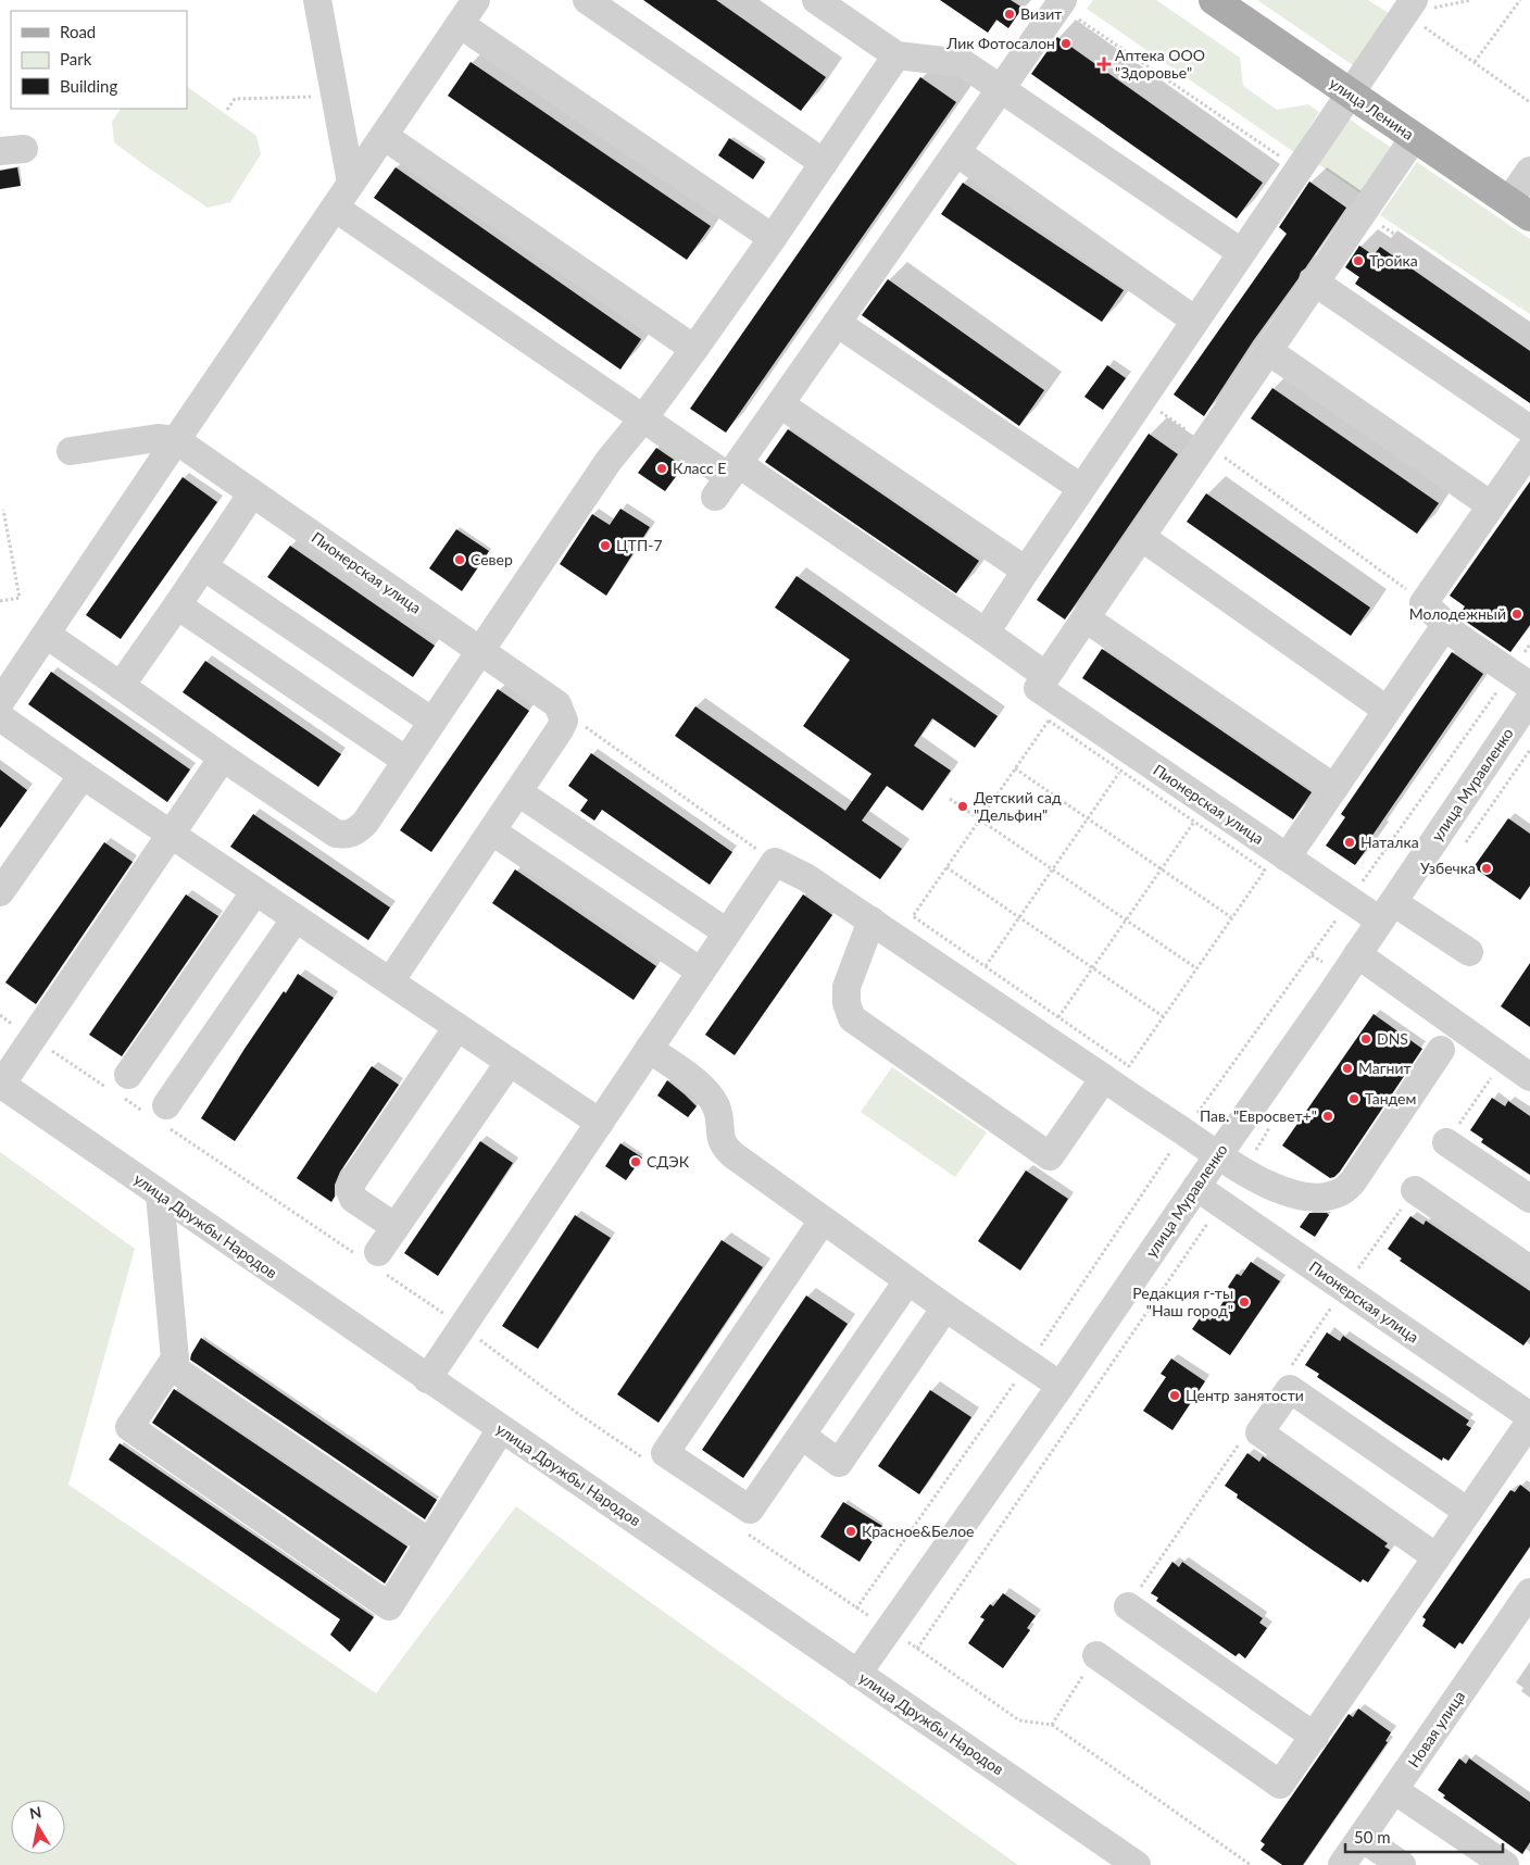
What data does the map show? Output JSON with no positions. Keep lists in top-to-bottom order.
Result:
{
  "streets": {
    "main road": ["улица Ленина"],
    "street": [
      "Пионерская улица",
      "улица Муравленко",
      "улица Дружбы Народов",
      "Новая улица"
    ]
  },
  "crossings": [
    ["Пионерская улица", "улица Муравленко"],
    ["улица Муравленко", "улица Дружбы Народов"]
  ],
  "places": {
    "other": [
      "Визит",
      "Лик Фотосалон",
      "Тройка",
      "Класс Е",
      "ЦТП-7",
      "Север",
      "Молодежный",
      "Детский сад \"Дельфин\"",
      "Наталка",
      "Узбечка",
      "DNS",
      "Магнит",
      "Тандем",
      "Пав. \"Евросвет+\"",
      "СДЭК",
      "Редакция г-ты \"Наш город\"",
      "Центр занятости",
      "Красное&Белое"
    ],
    "health": ["Аптека ООО \"Здоровье\""]
  },
  "legend": ["Road", "Park", "Building"],
  "scale_bar": "50 m",
  "north": "top"
}
